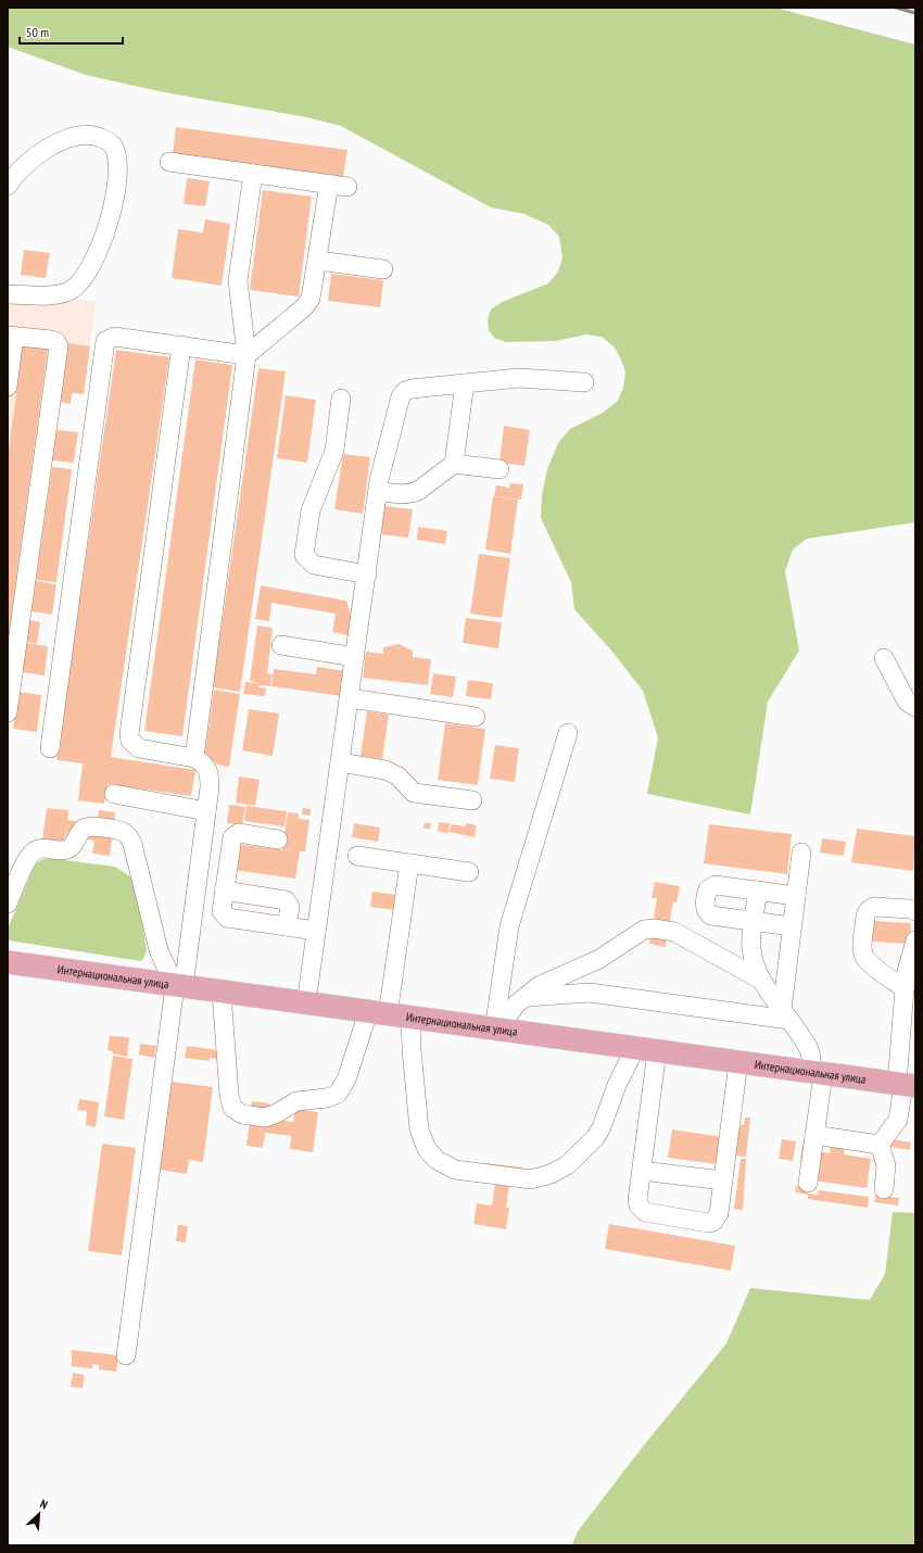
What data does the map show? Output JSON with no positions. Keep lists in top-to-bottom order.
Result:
{
  "streets": {
    "main road": ["Интернациональная улица"]
  },
  "scale_bar": "50 m",
  "north": "top right"
}
